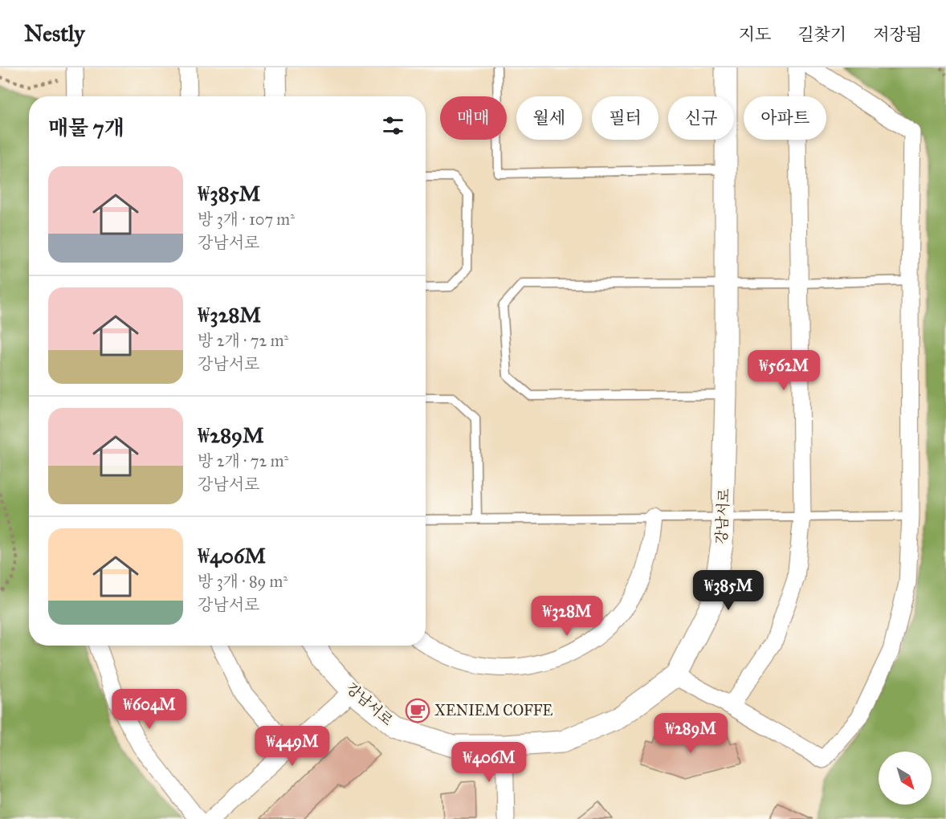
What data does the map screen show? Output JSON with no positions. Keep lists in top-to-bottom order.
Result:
{
  "streets": {
    "street": ["강남서로"]
  },
  "places": {
    "cafe": ["XENIEM COFFE"]
  },
  "north": "bottom right",
  "page": {
    "header": "Nestly",
    "nav": ["지도", "길찾기", "저장됨"],
    "chip": [
      "매매",
      "월세",
      "필터",
      "신규",
      "아파트"
    ],
    "heading": "매물 7개",
    "list": [
      {
        "name": "₩385M",
        "note": "방 3개 · 107 m² · 강남서로"
      },
      {
        "name": "₩328M",
        "note": "방 2개 · 72 m² · 강남서로"
      },
      {
        "name": "₩289M",
        "note": "방 2개 · 72 m² · 강남서로"
      },
      {
        "name": "₩406M",
        "note": "방 3개 · 89 m² · 강남서로"
      }
    ],
    "price": [
      "₩562M",
      "₩385M",
      "₩328M",
      "₩604M",
      "₩289M",
      "₩449M",
      "₩406M"
    ]
  }
}
